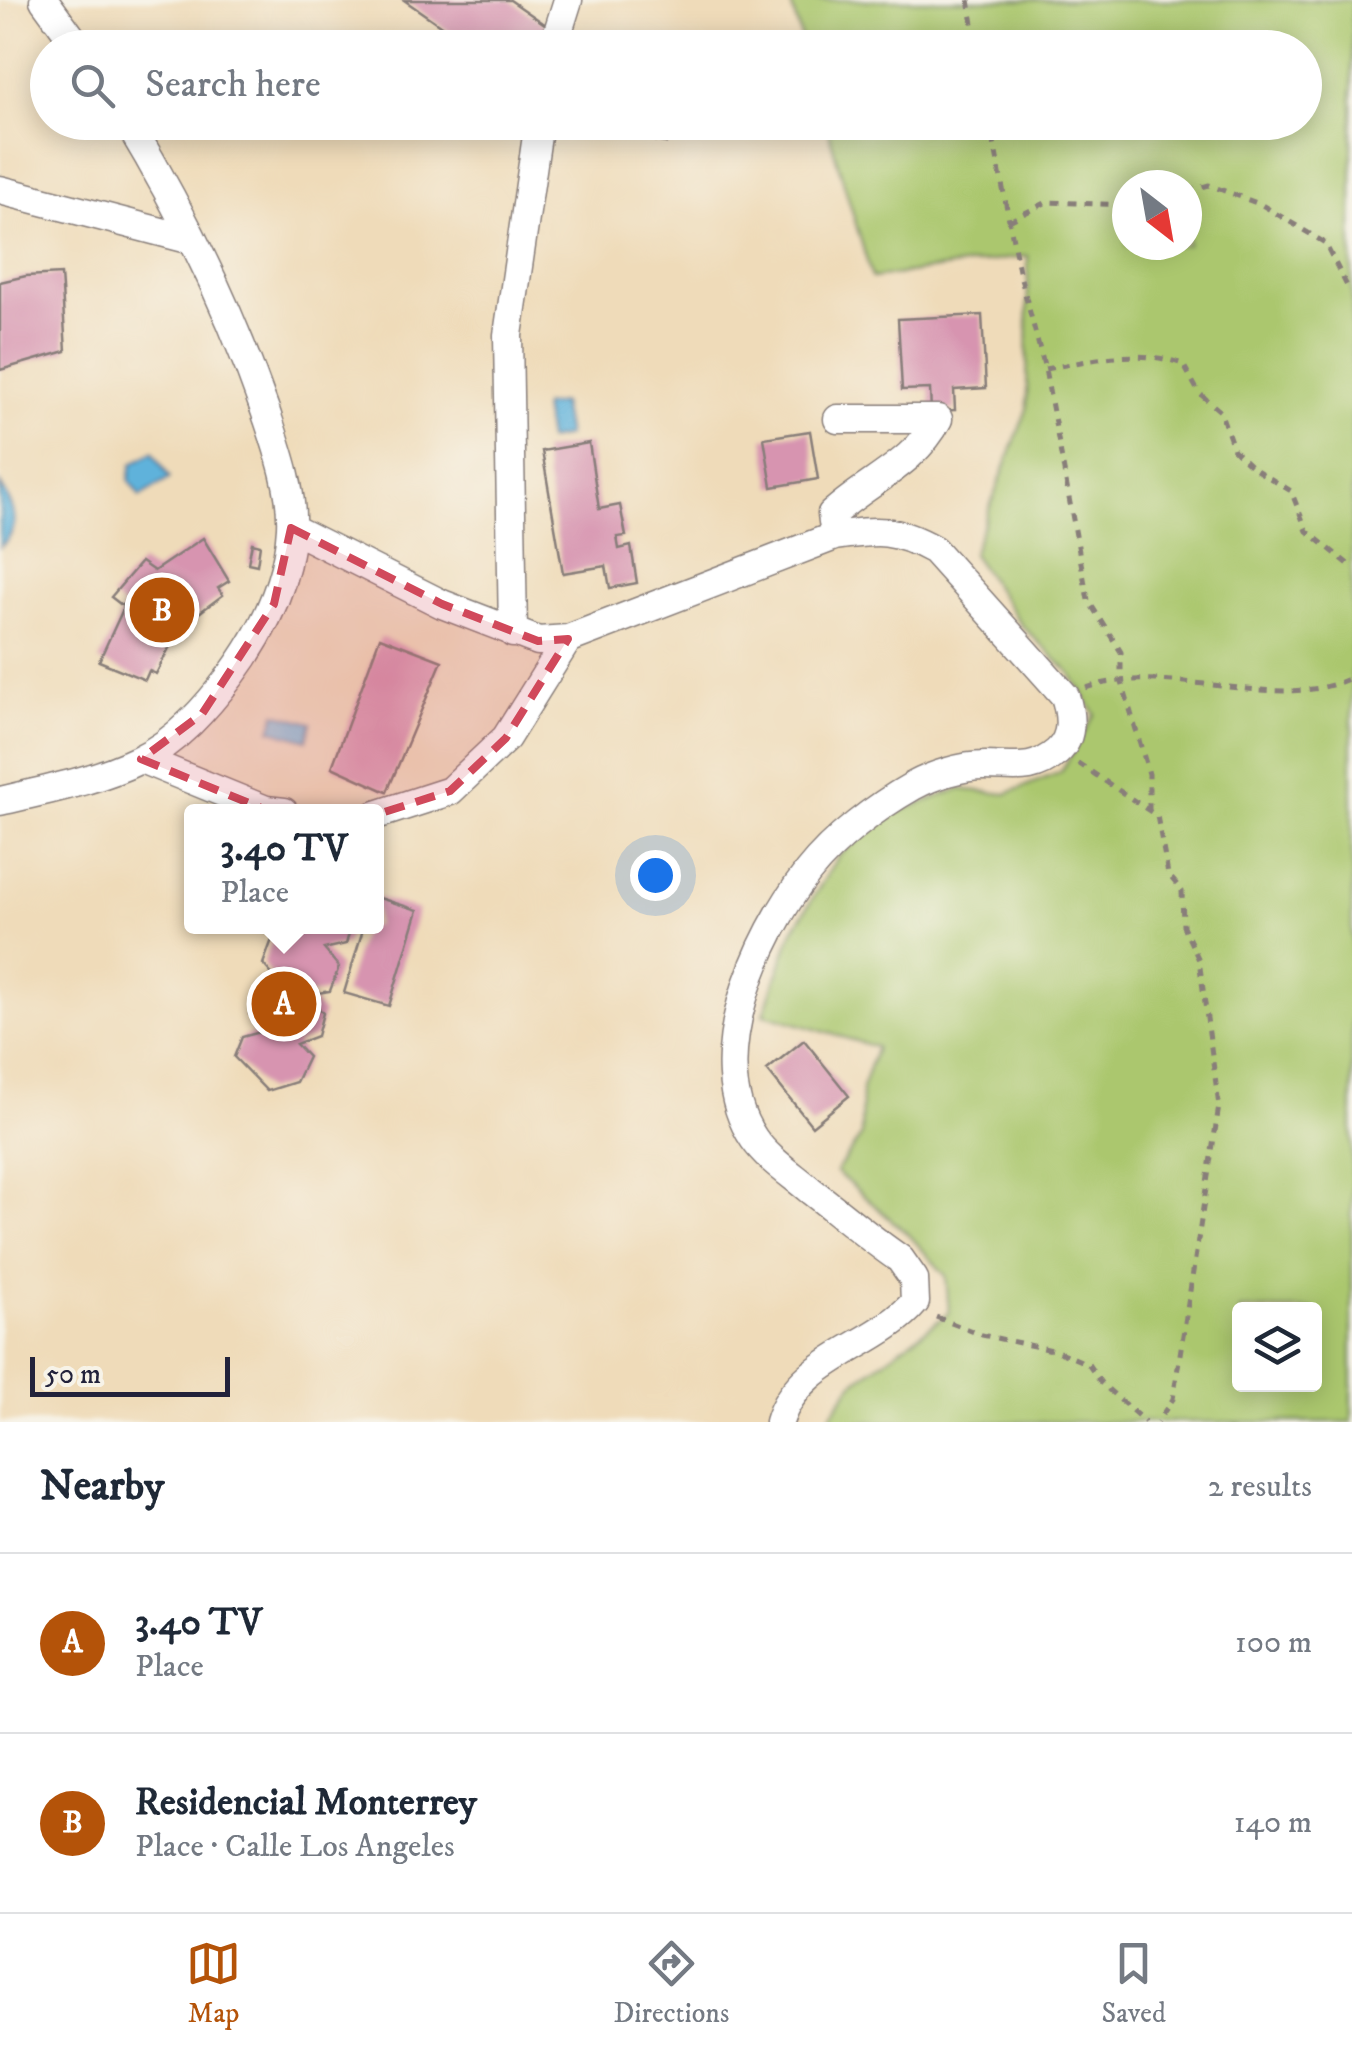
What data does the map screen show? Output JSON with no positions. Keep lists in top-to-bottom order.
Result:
{
  "scale_bar": "50 m",
  "north": "bottom right",
  "page": {
    "search": "Search here",
    "pins": ["B", "A"],
    "popup": ["3.40 TV", "Place"],
    "scale": "50 m",
    "heading": ["Nearby", "2 results"],
    "list": [
      {
        "mark": "A",
        "name": "3.40 TV",
        "note": "Place",
        "value": "100 m"
      },
      {
        "mark": "B",
        "name": "Residencial Monterrey",
        "note": "Place · Calle Los Angeles",
        "value": "140 m"
      }
    ],
    "nav": ["Map", "Directions", "Saved"]
  }
}
